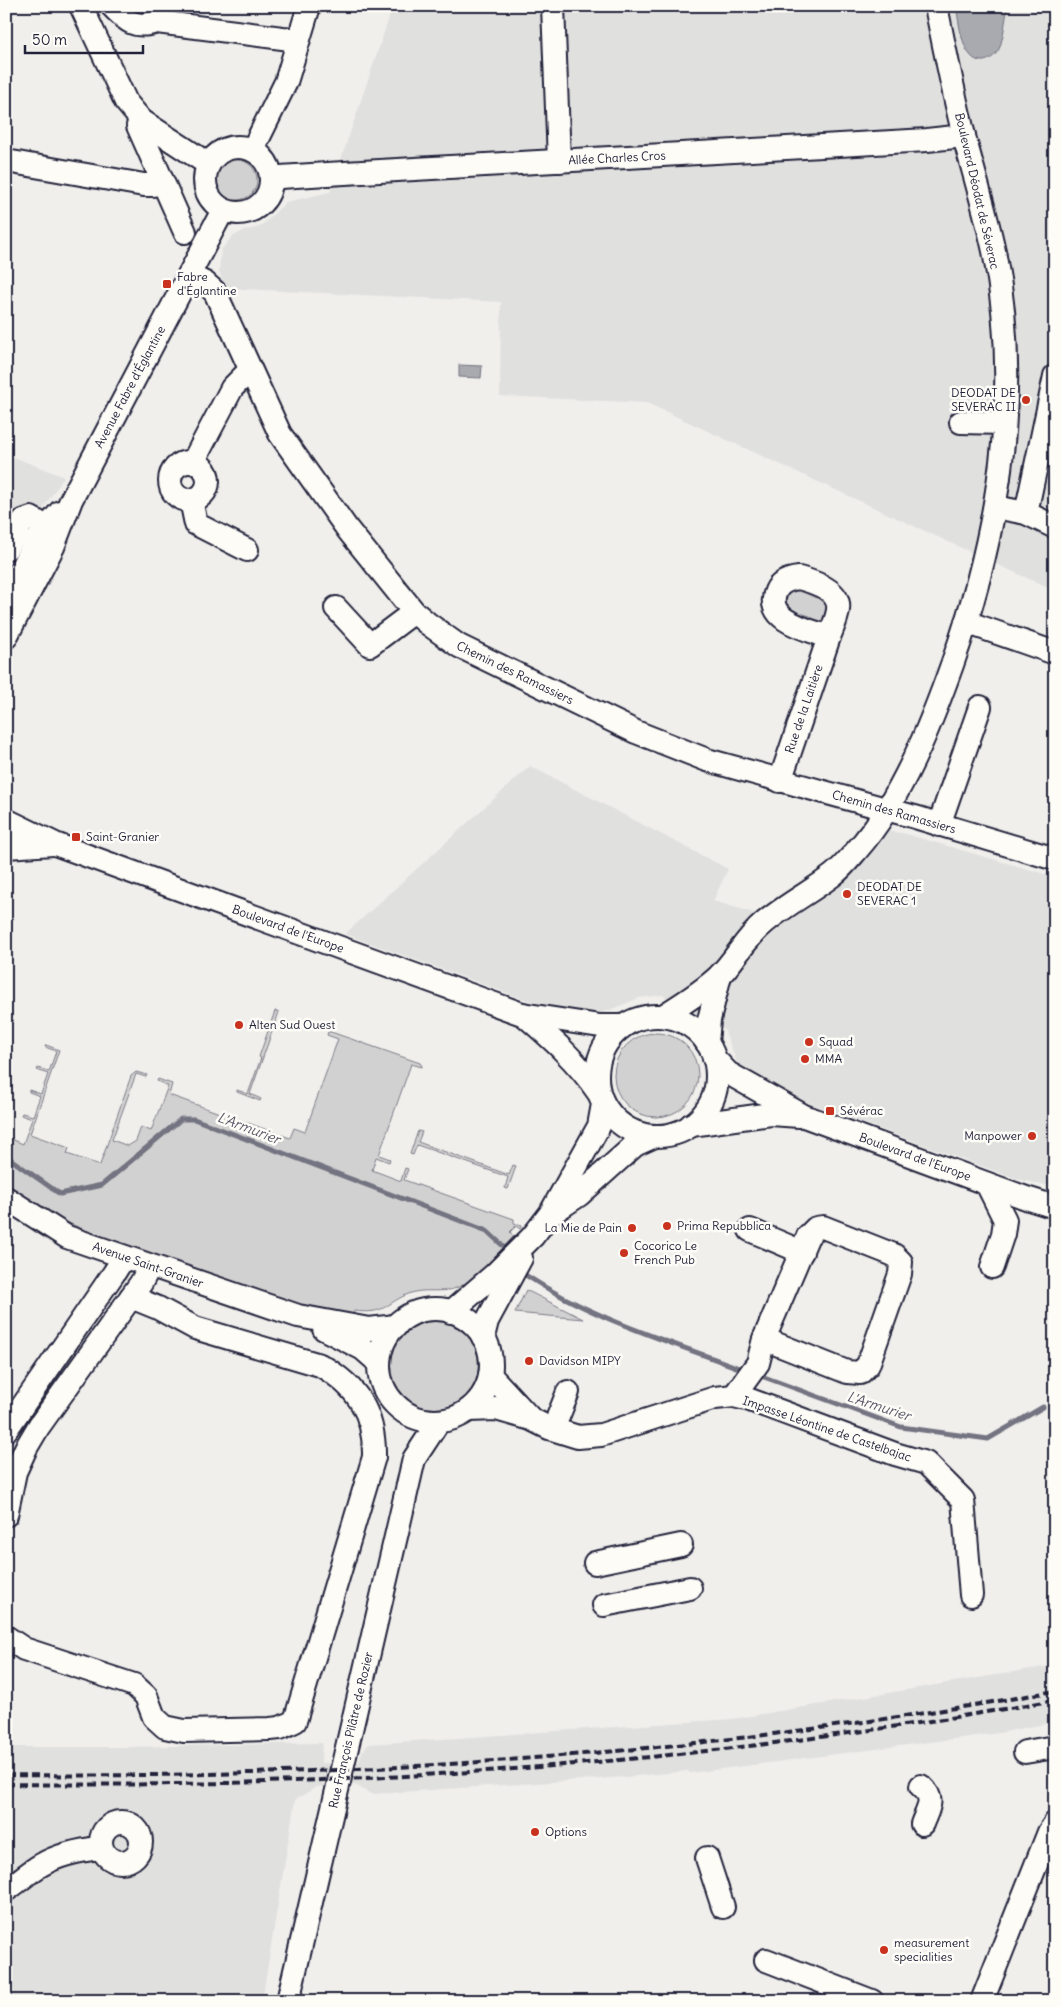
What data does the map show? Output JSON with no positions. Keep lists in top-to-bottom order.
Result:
{
  "streets": {
    "street": [
      "Allée Charles Cros",
      "Boulevard Déodat de Séverac",
      "Avenue Fabre d'Églantine",
      "Chemin des Ramassiers",
      "Rue de la Laitière",
      "Boulevard de l'Europe",
      "Avenue Saint-Granier",
      "Impasse Léontine de Castelbajac",
      "Rue François Pilâtre de Rozier"
    ]
  },
  "crossings": [
    ["Allée Charles Cros", "Boulevard Déodat de Séverac"],
    ["Boulevard Déodat de Séverac", "Chemin des Ramassiers"],
    ["Boulevard Déodat de Séverac", "Boulevard de l'Europe"],
    ["Avenue Fabre d'Églantine", "Chemin des Ramassiers"],
    ["Chemin des Ramassiers", "Rue de la Laitière"],
    ["Avenue Saint-Granier", "Impasse Léontine de Castelbajac"],
    ["Avenue Saint-Granier", "Rue François Pilâtre de Rozier"],
    ["Impasse Léontine de Castelbajac", "Rue François Pilâtre de Rozier"]
  ],
  "water": ["L'Armurier"],
  "places": {
    "transit": ["Fabre d'Églantine", "Saint-Granier", "Sévérac"],
    "other": [
      "DEODAT DE SEVERAC II",
      "DEODAT DE SEVERAC 1",
      "Alten Sud Ouest",
      "Squad",
      "MMA",
      "Manpower",
      "Prima Repubblica",
      "La Mie de Pain",
      "Cocorico Le French Pub",
      "Davidson MIPY",
      "Options",
      "measurement specialities"
    ]
  },
  "scale_bar": "50 m"
}
